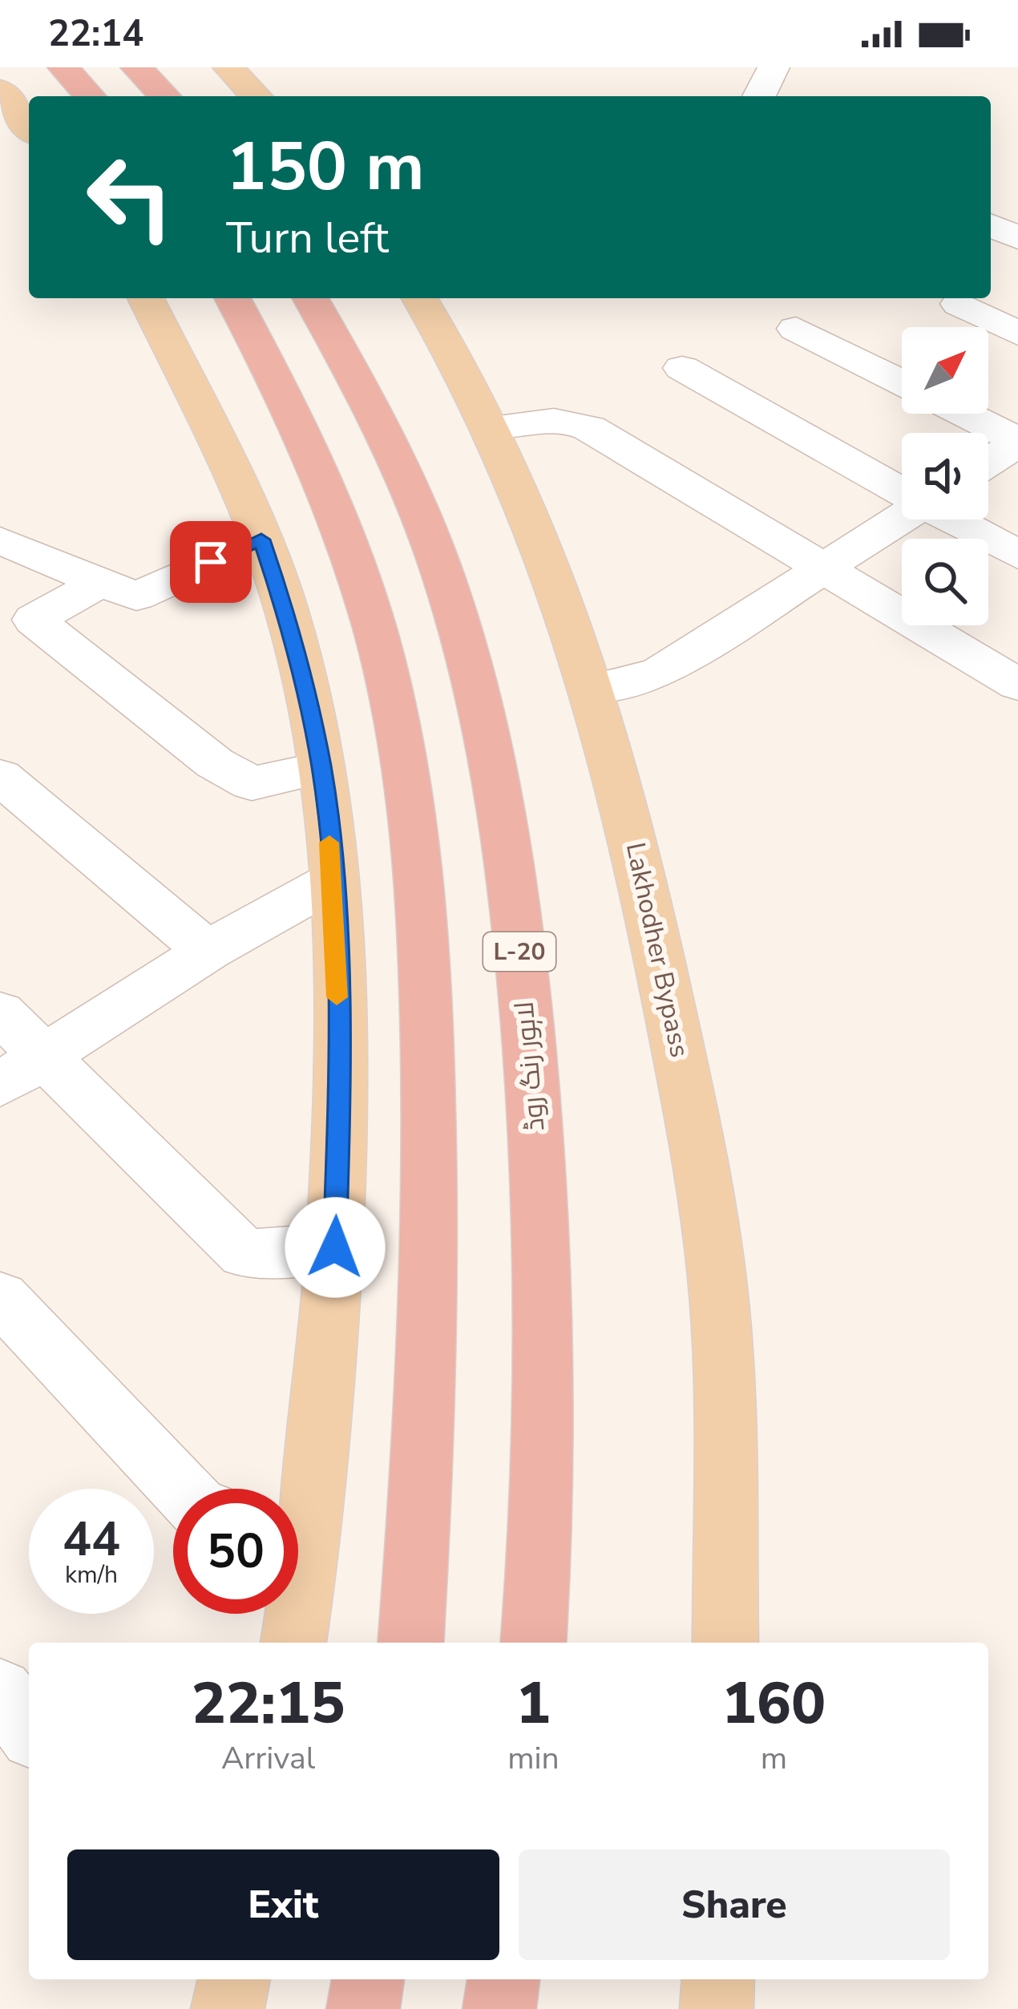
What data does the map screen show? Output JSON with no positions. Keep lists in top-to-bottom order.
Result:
{
  "streets": {
    "highway": ["L-20", "لاہور رنگ روڈ"],
    "main road": ["Lakhodher Bypass"]
  },
  "north": "top right",
  "page": {
    "status": "22:14",
    "turn": ["150 m", "Turn left"],
    "speed": "44 km/h",
    "limit": "50",
    "eta": [
      "22:15",
      "Arrival",
      "1",
      "min",
      "160",
      "m"
    ],
    "buttons": ["Exit", "Share"]
  }
}
